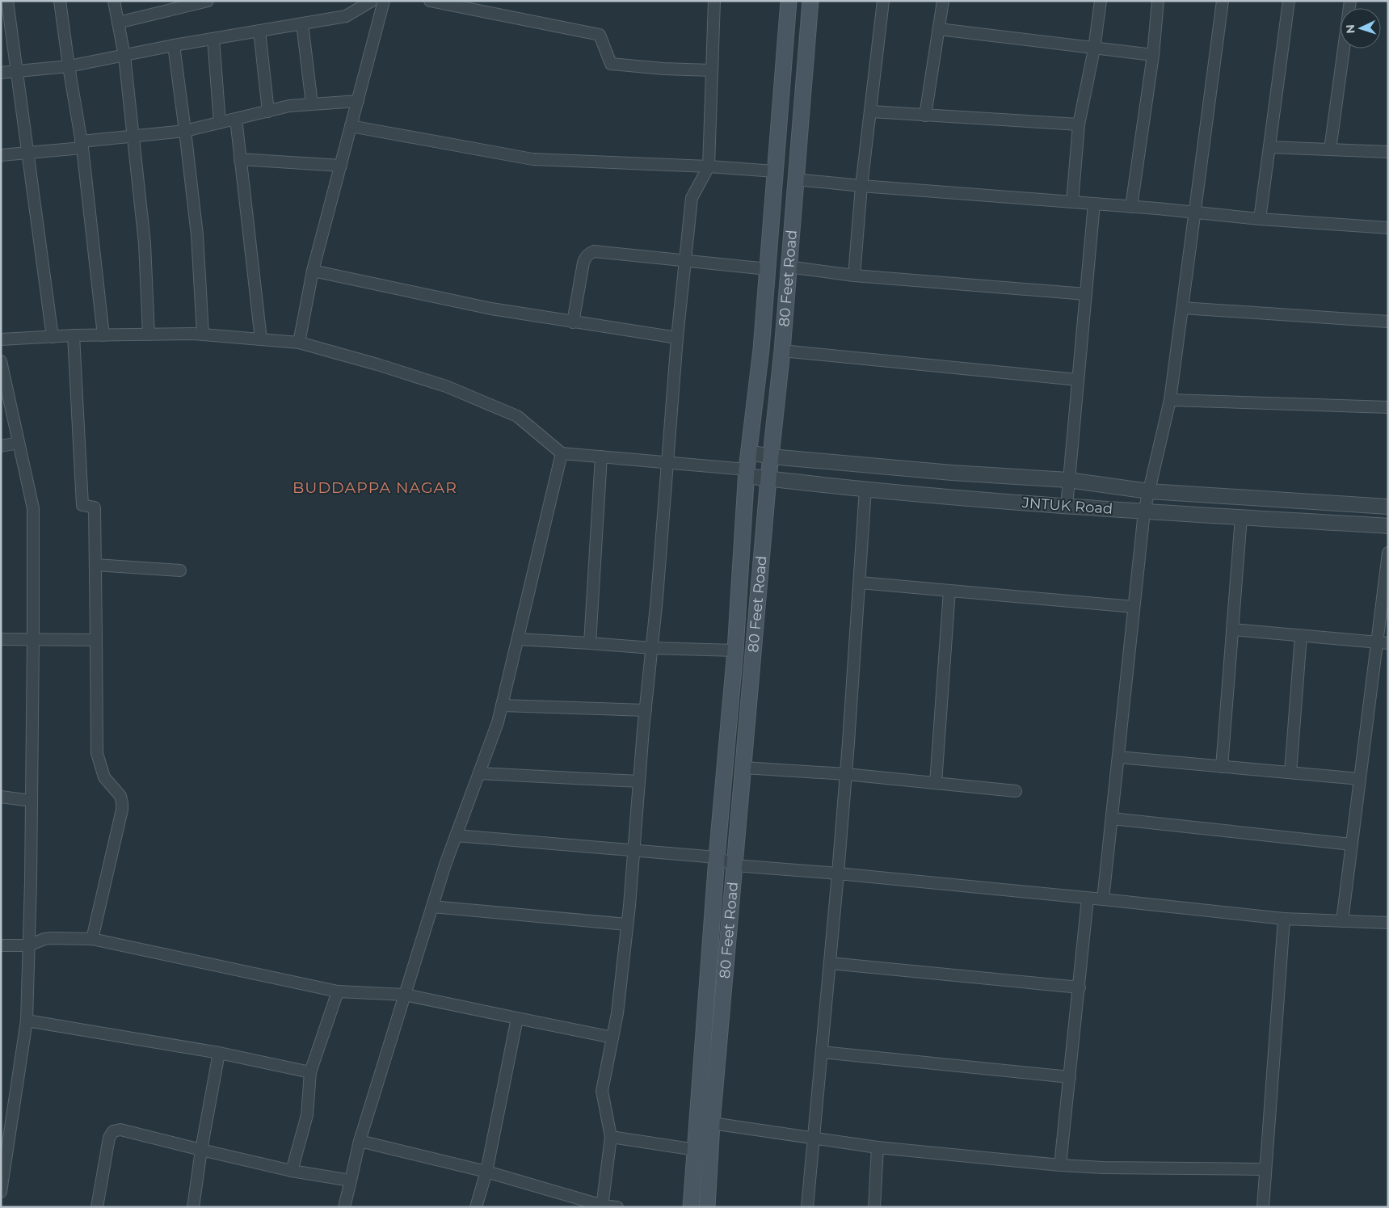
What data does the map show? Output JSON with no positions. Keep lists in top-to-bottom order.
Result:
{
  "streets": {
    "main road": ["80 Feet Road"],
    "street": ["JNTUK Road"]
  },
  "crossings": [
    ["80 Feet Road", "JNTUK Road"]
  ],
  "districts": ["BUDDAPPA NAGAR"],
  "north": "left"
}
